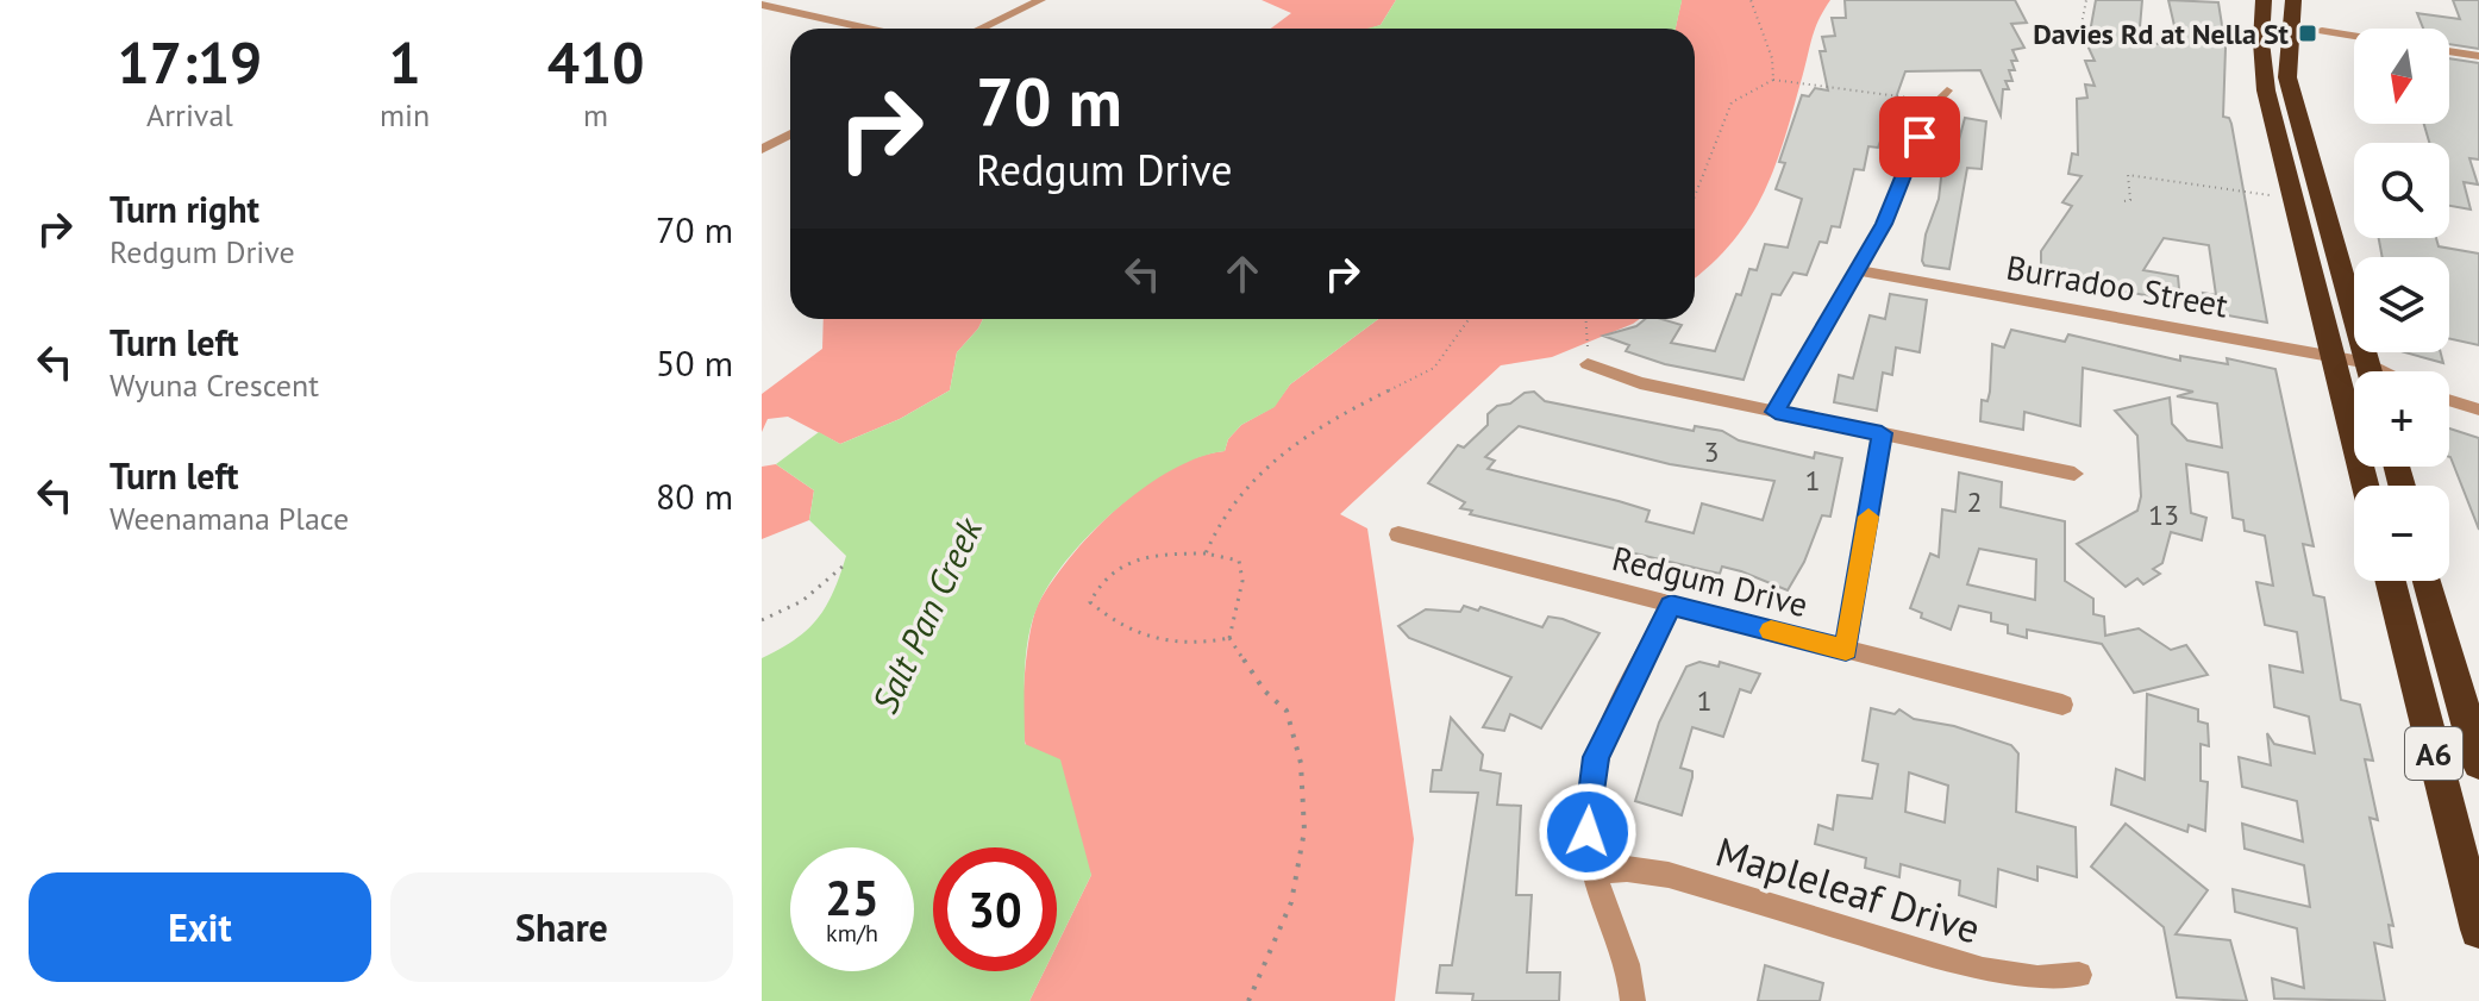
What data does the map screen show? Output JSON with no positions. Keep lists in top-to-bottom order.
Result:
{
  "streets": {
    "highway": ["A6"],
    "street": ["Burradoo Street", "Redgum Drive", "Mapleleaf Drive"]
  },
  "water": ["Salt Pan Creek"],
  "places": {
    "transit": ["Davies Rd at Nella St"]
  },
  "house_numbers": [
    "3",
    "1",
    "2",
    "13",
    "1"
  ],
  "north": "bottom",
  "page": {
    "eta": [
      "17:19",
      "Arrival",
      "1",
      "min",
      "410",
      "m"
    ],
    "map_buttons": ["+", "−"],
    "turn": ["70 m", "Redgum Drive"],
    "list": [
      {
        "name": "Turn right",
        "note": "Redgum Drive",
        "value": "70 m"
      },
      {
        "name": "Turn left",
        "note": "Wyuna Crescent",
        "value": "50 m"
      },
      {
        "name": "Turn left",
        "note": "Weenamana Place",
        "value": "80 m"
      }
    ],
    "speed": "25 km/h",
    "limit": "30",
    "buttons": ["Exit", "Share"]
  }
}
